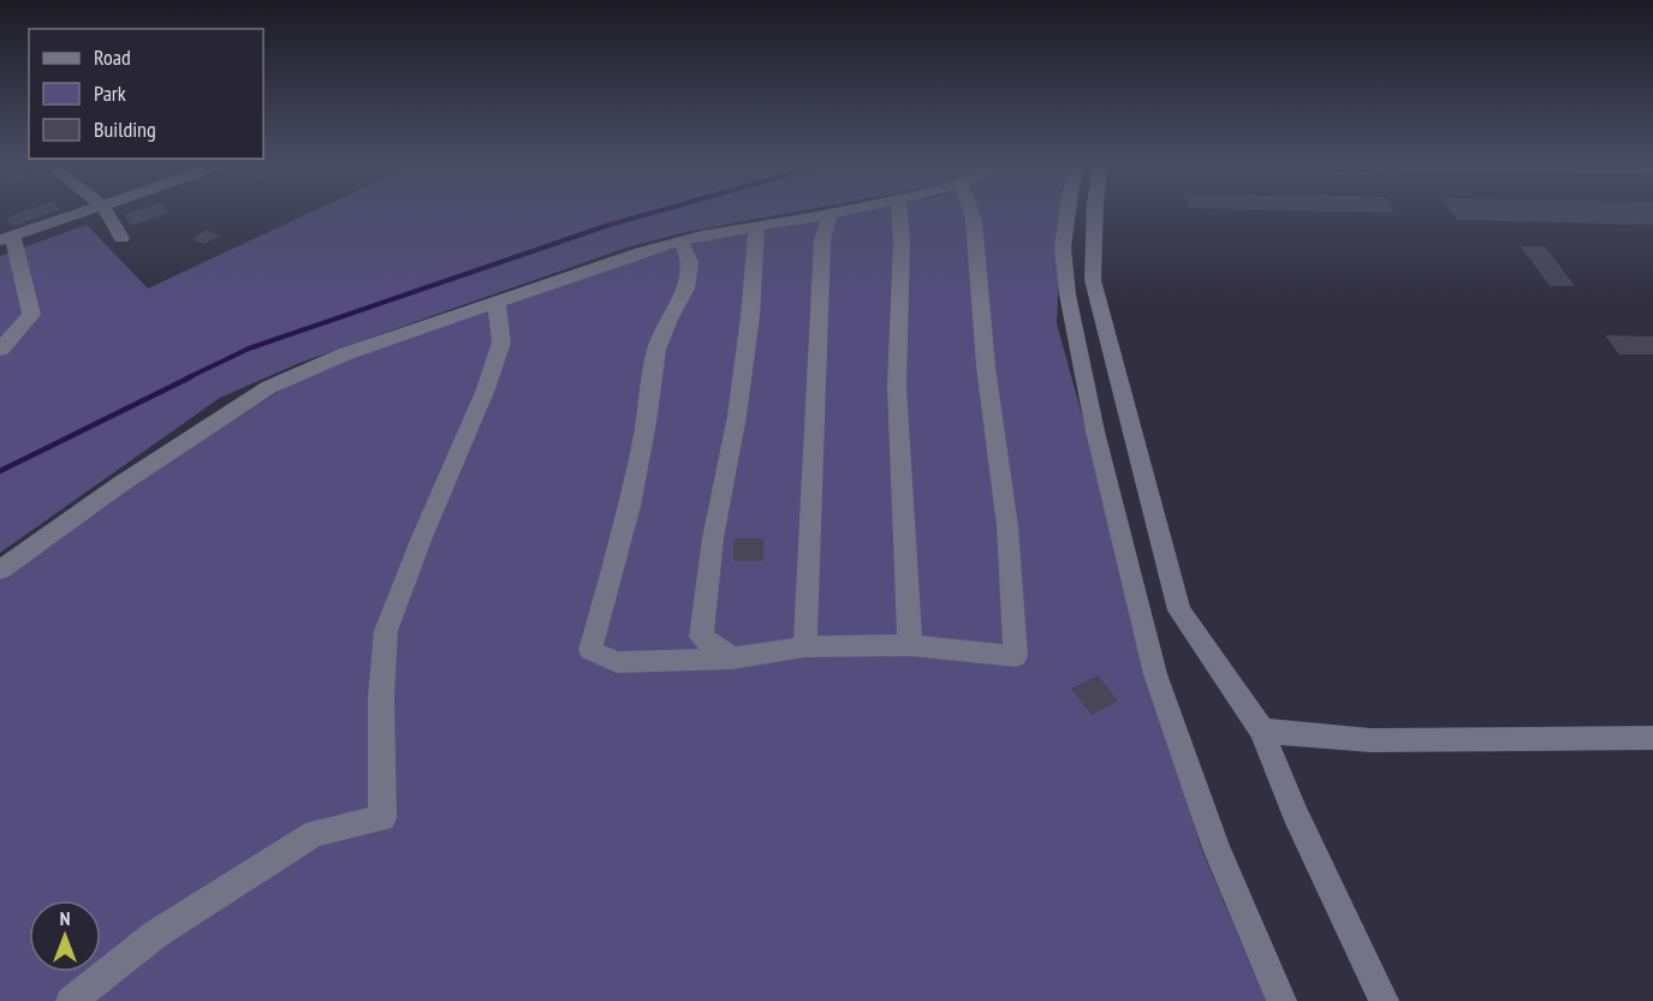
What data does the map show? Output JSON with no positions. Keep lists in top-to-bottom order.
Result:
{
  "legend": ["Road", "Park", "Building"],
  "north": "top"
}
